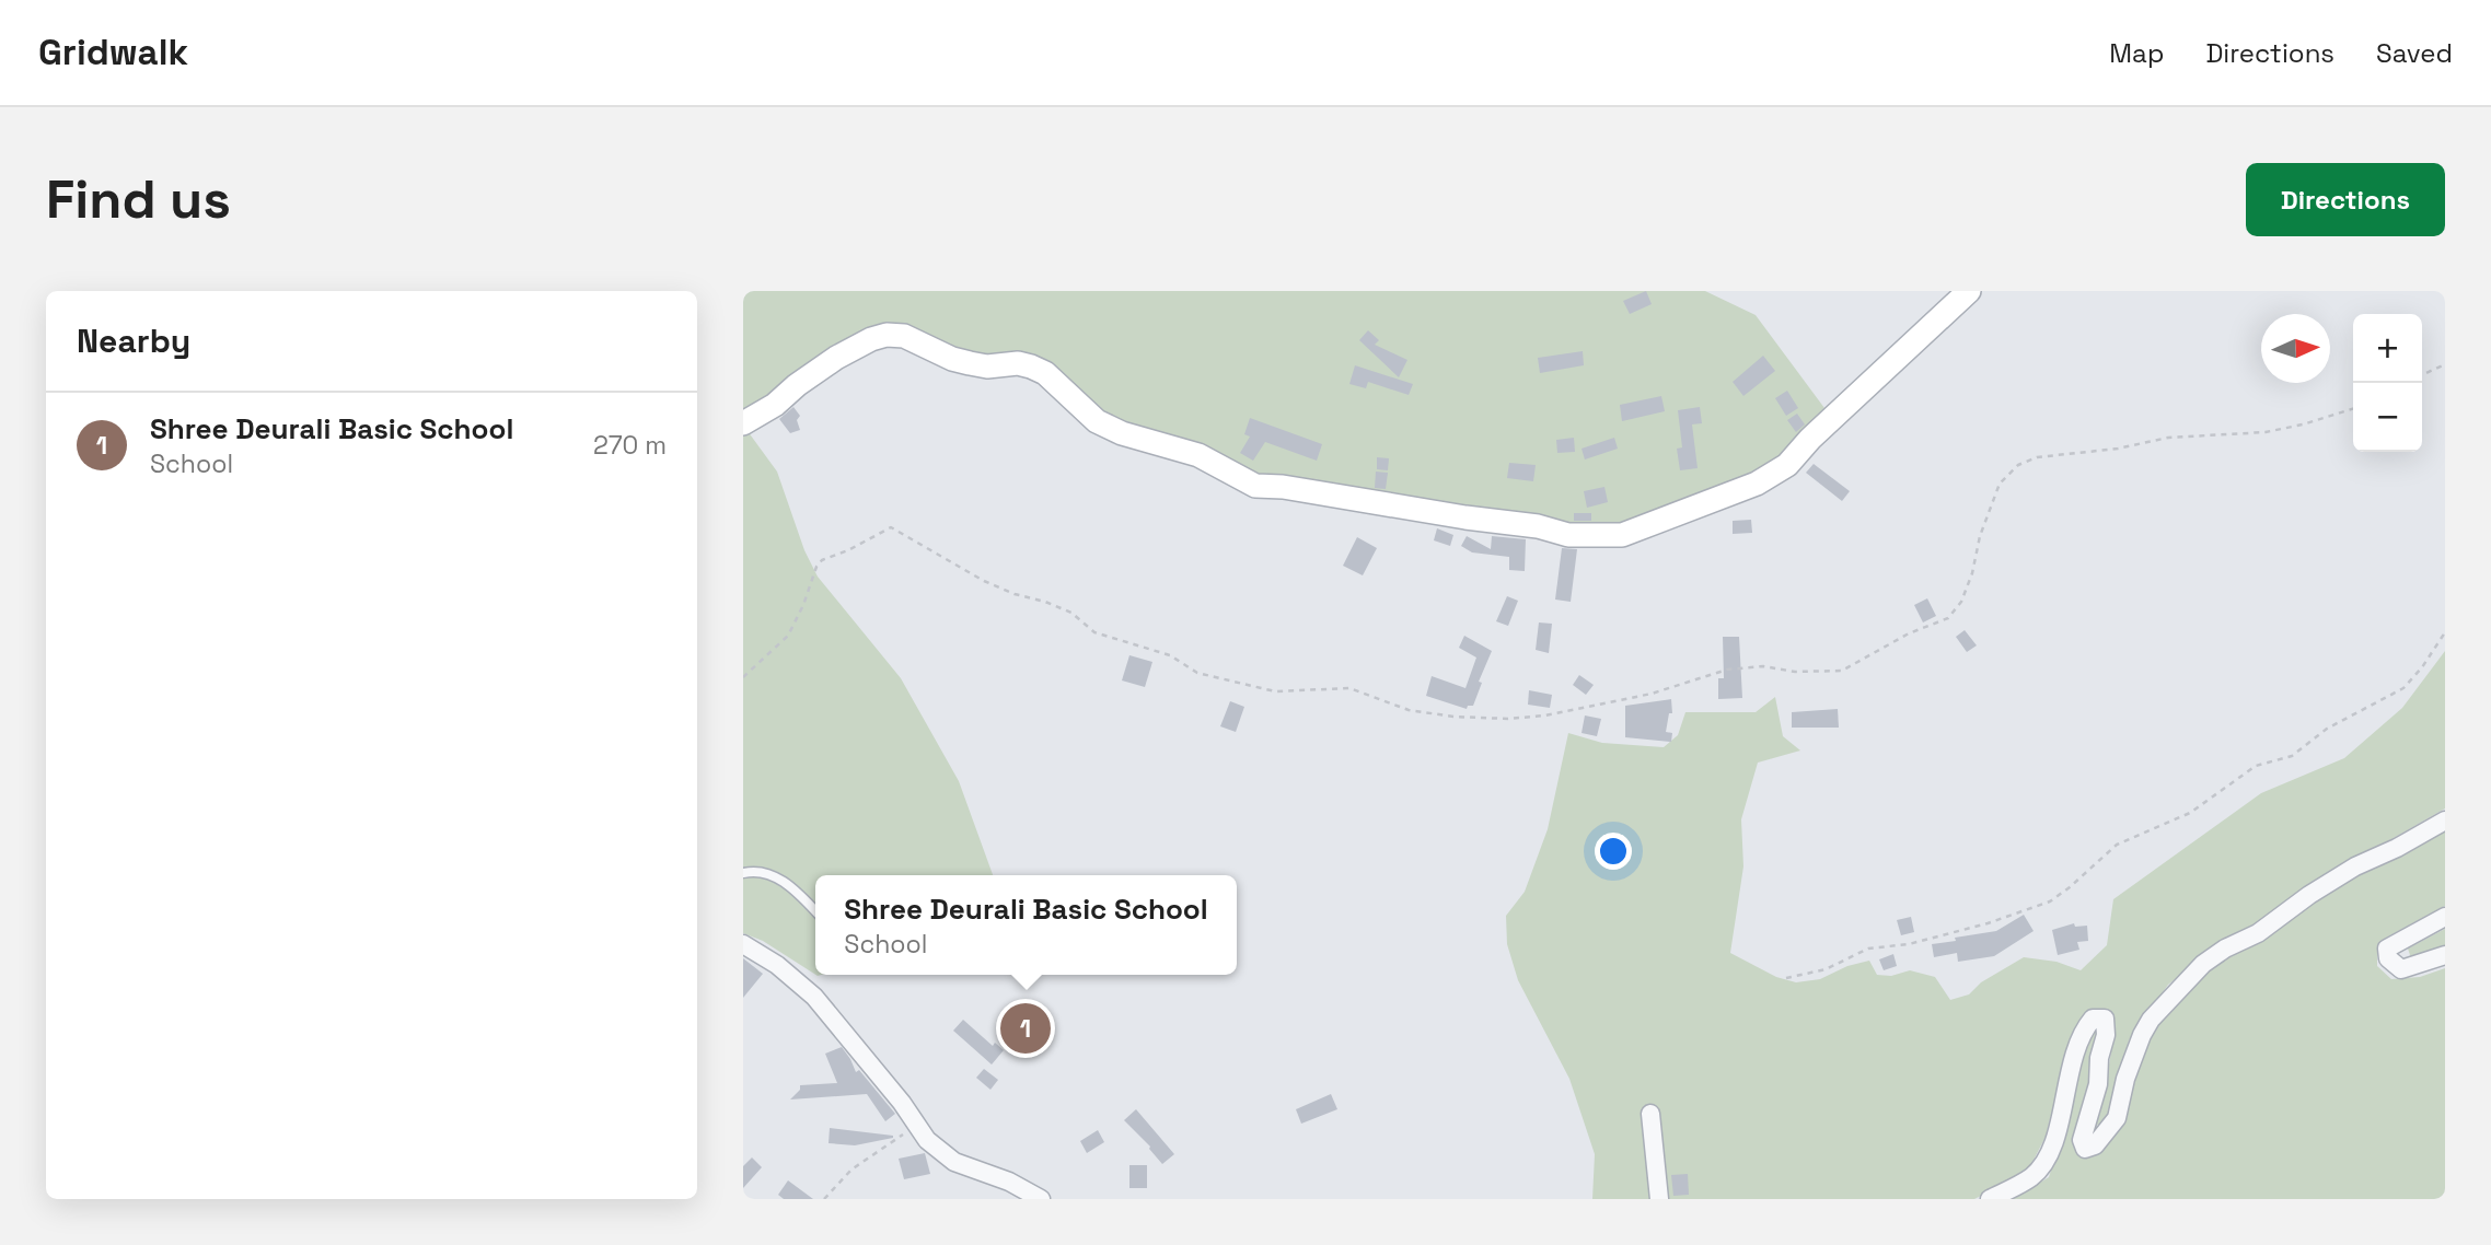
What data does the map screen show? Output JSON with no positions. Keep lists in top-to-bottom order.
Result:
{
  "north": "right",
  "page": {
    "header": "Gridwalk",
    "nav": ["Map", "Directions", "Saved"],
    "buttons": "Directions",
    "title": "Find us",
    "heading": "Nearby",
    "map_buttons": ["+", "−"],
    "list": [
      {
        "mark": "1",
        "name": "Shree Deurali Basic School",
        "note": "School",
        "value": "270 m"
      }
    ],
    "popup": ["Shree Deurali Basic School", "School"],
    "pins": "1"
  }
}
